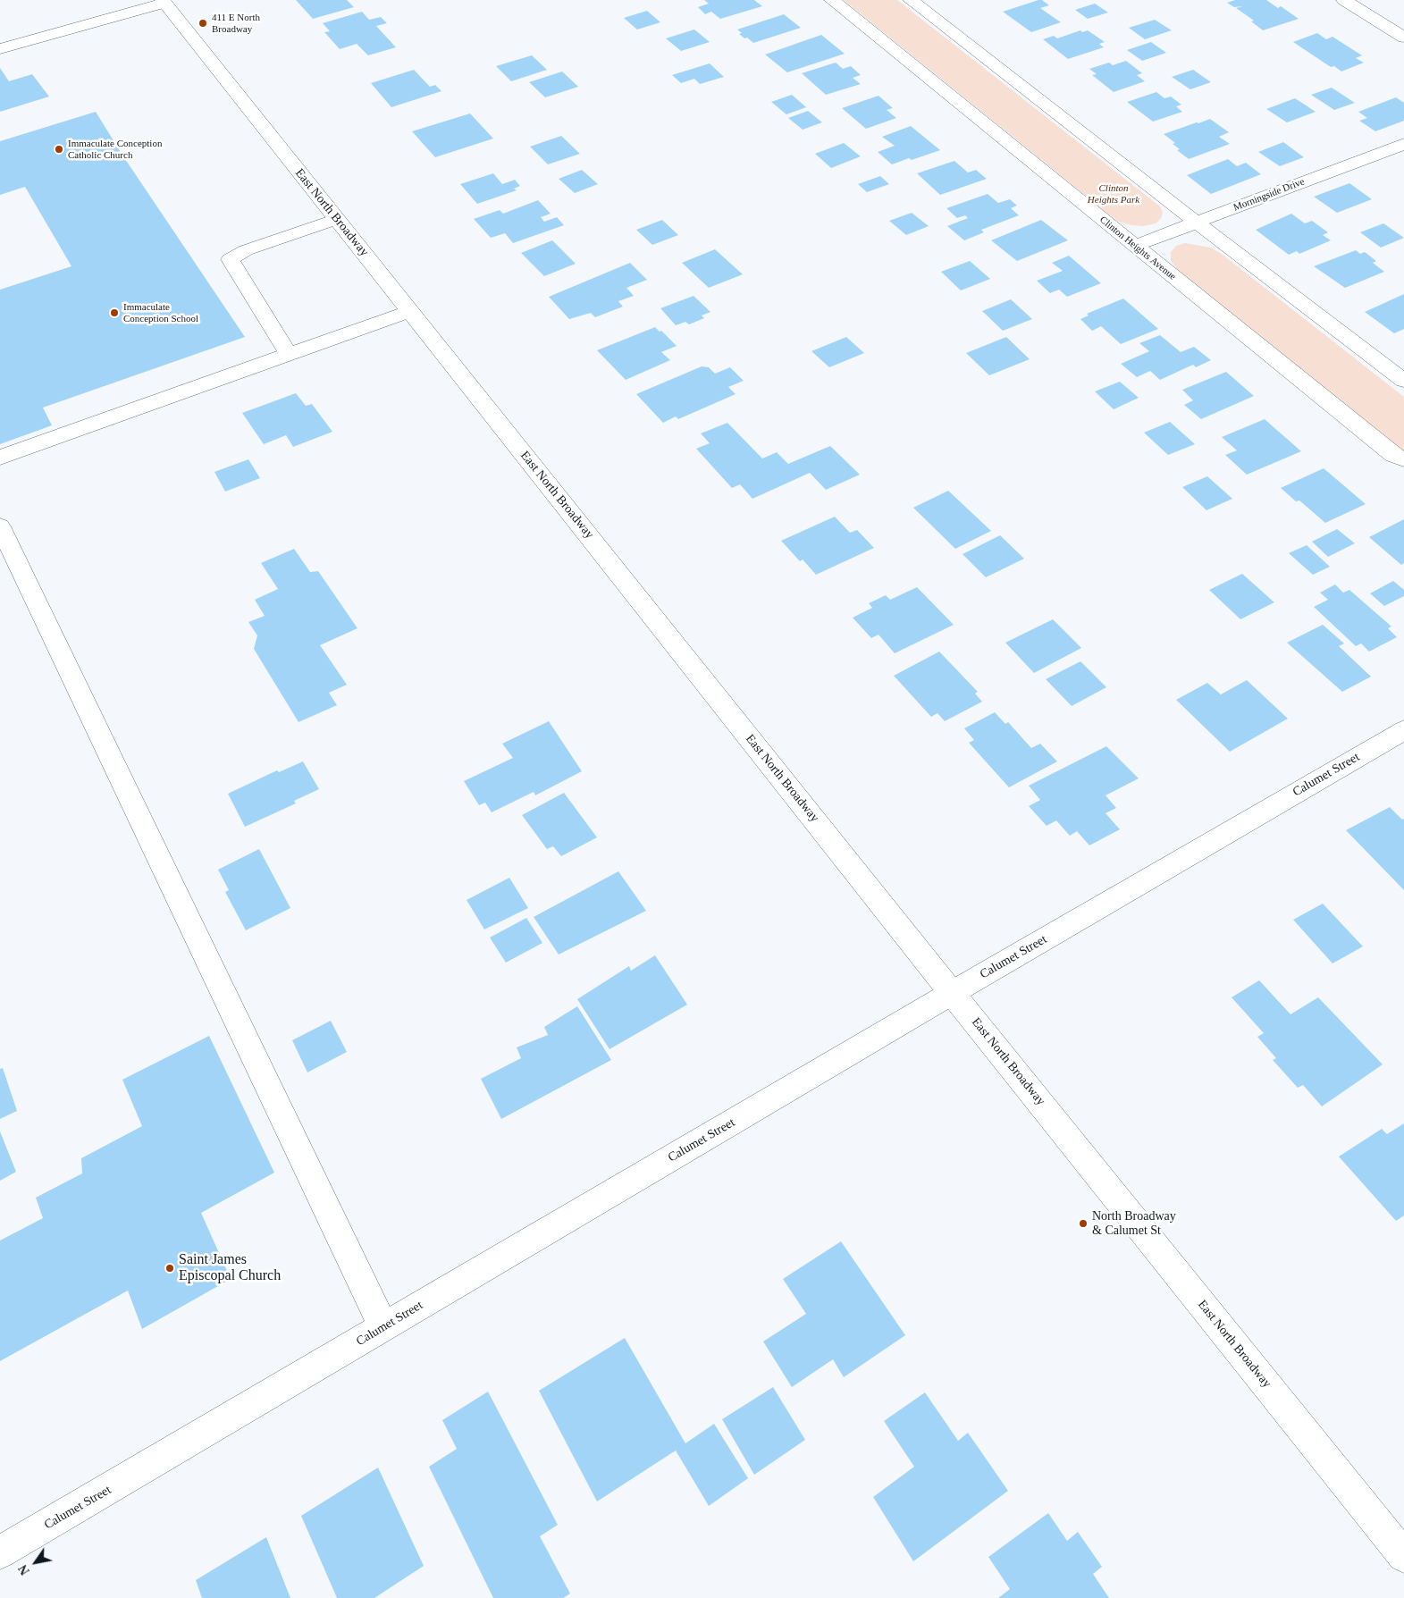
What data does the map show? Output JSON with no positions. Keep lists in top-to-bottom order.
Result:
{
  "streets": {
    "street": [
      "Morningside Drive",
      "East North Broadway",
      "Clinton Heights Avenue",
      "Calumet Street"
    ]
  },
  "crossings": [
    ["Morningside Drive", "Clinton Heights Avenue"],
    ["East North Broadway", "Calumet Street"]
  ],
  "parks": ["Clinton Heights Park"],
  "places": [
    "411 E North Broadway",
    "Immaculate Conception Catholic Church",
    "Immaculate Conception School",
    "North Broadway & Calumet St",
    "Saint James Episcopal Church"
  ],
  "north": "bottom left"
}
